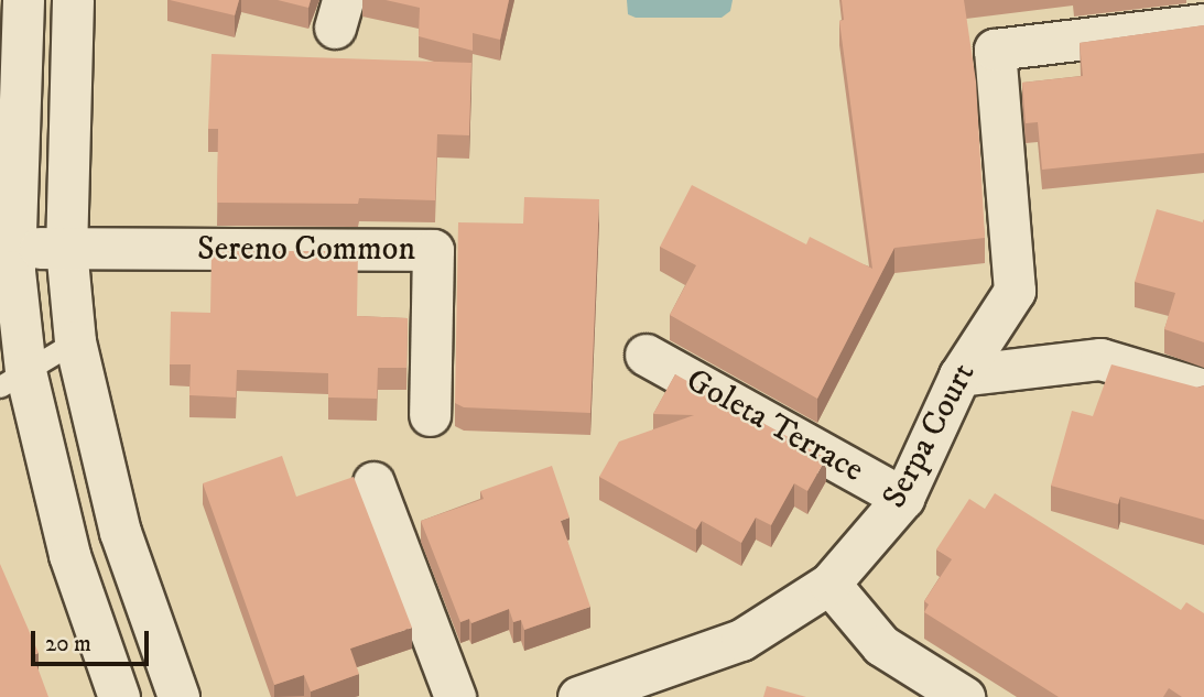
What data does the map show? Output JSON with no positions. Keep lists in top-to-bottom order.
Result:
{
  "streets": {
    "street": ["Sereno Common", "Goleta Terrace", "Serpa Court"]
  },
  "crossings": [
    ["Goleta Terrace", "Serpa Court"]
  ],
  "scale_bar": "20 m"
}
